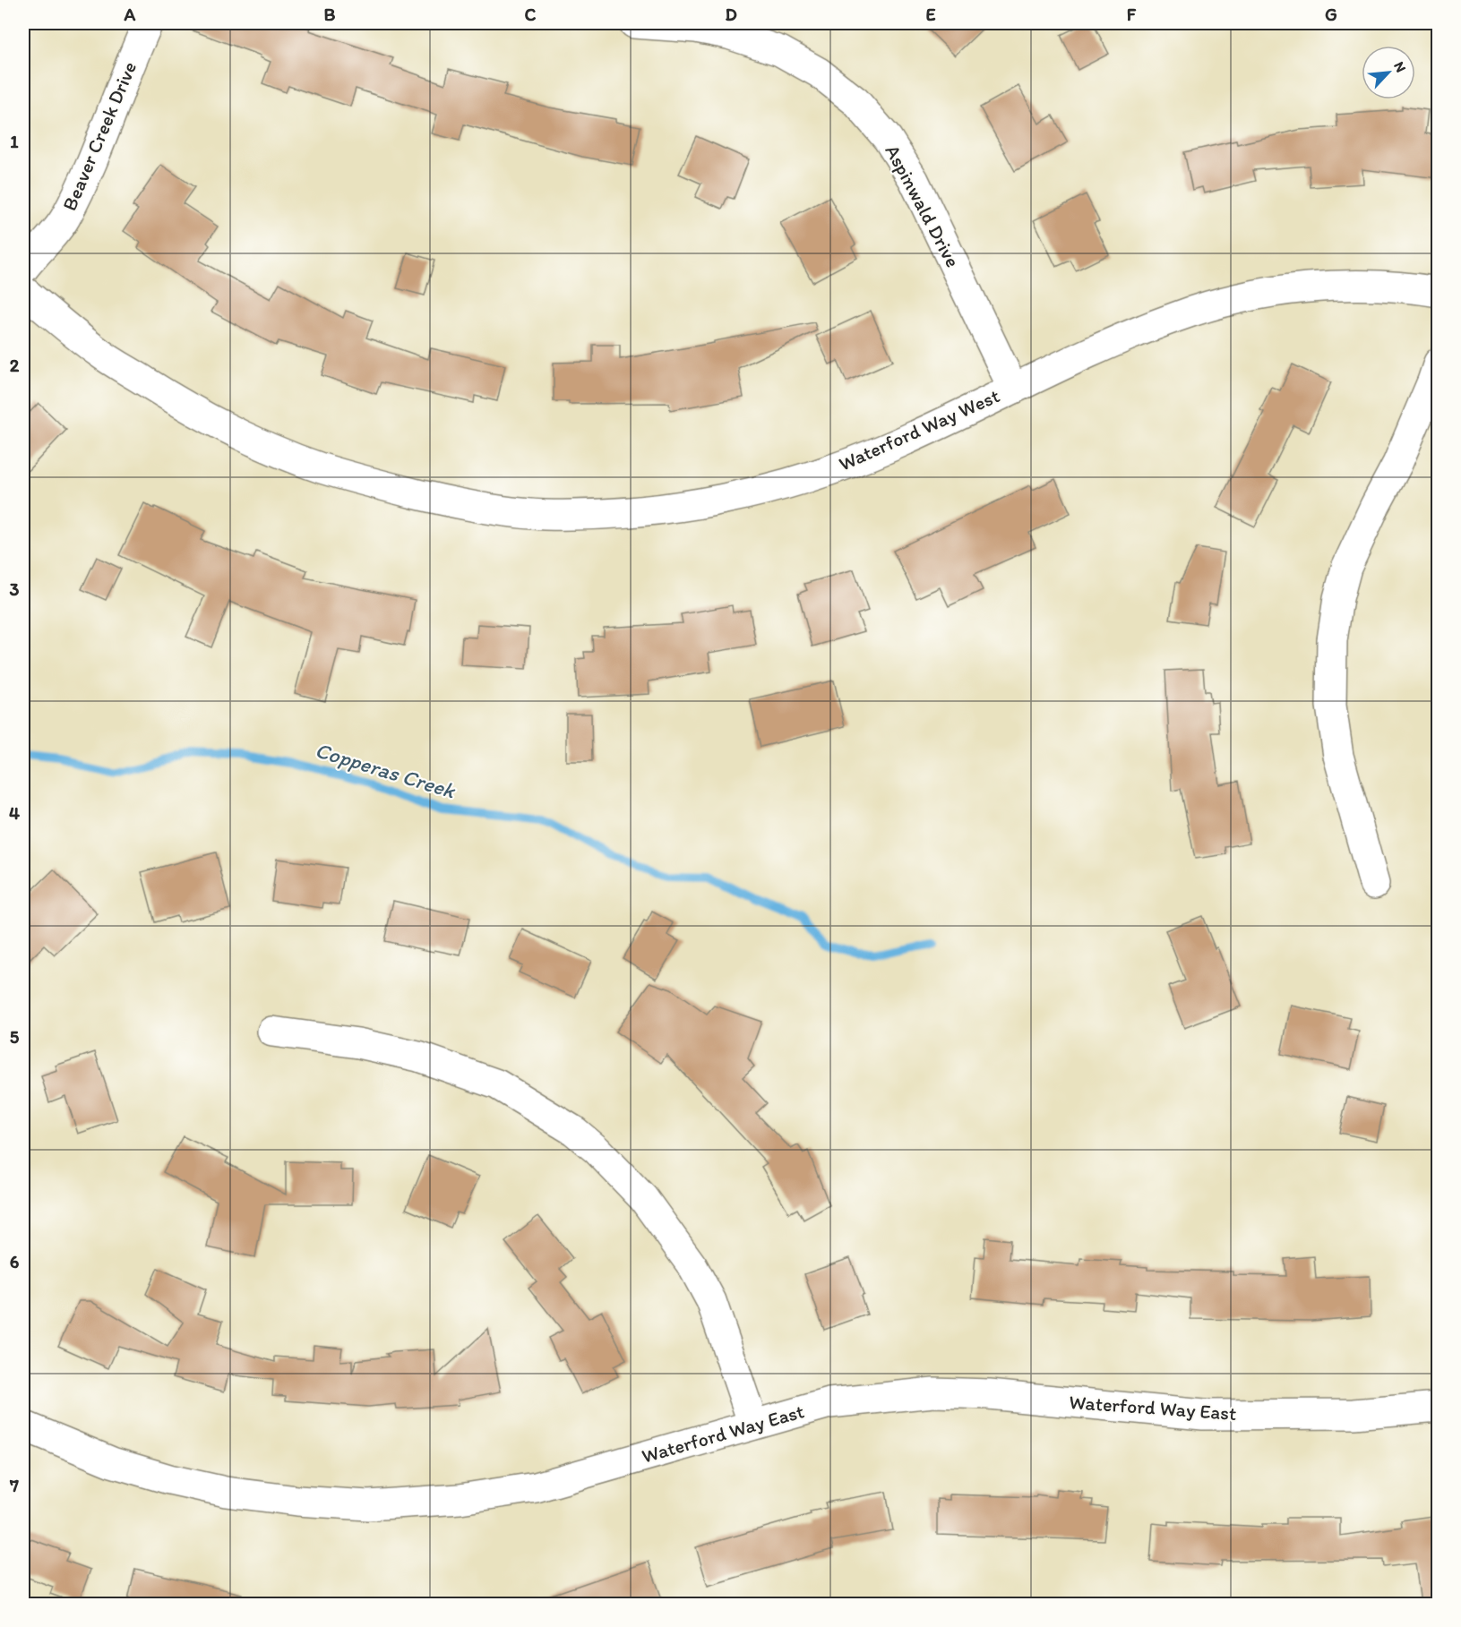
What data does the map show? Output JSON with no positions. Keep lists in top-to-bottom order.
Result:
{
  "streets": {
    "street": [
      "Beaver Creek Drive",
      "Aspinwald Drive",
      "Waterford Way West",
      "Waterford Way East"
    ]
  },
  "crossings": [
    ["Aspinwald Drive", "Waterford Way West"]
  ],
  "water": ["Copperas Creek"],
  "north": "top right",
  "grid": {
    "columns": [
      "A",
      "B",
      "C",
      "D",
      "E",
      "F",
      "G"
    ],
    "rows": [
      "1",
      "2",
      "3",
      "4",
      "5",
      "6",
      "7"
    ]
  }
}
